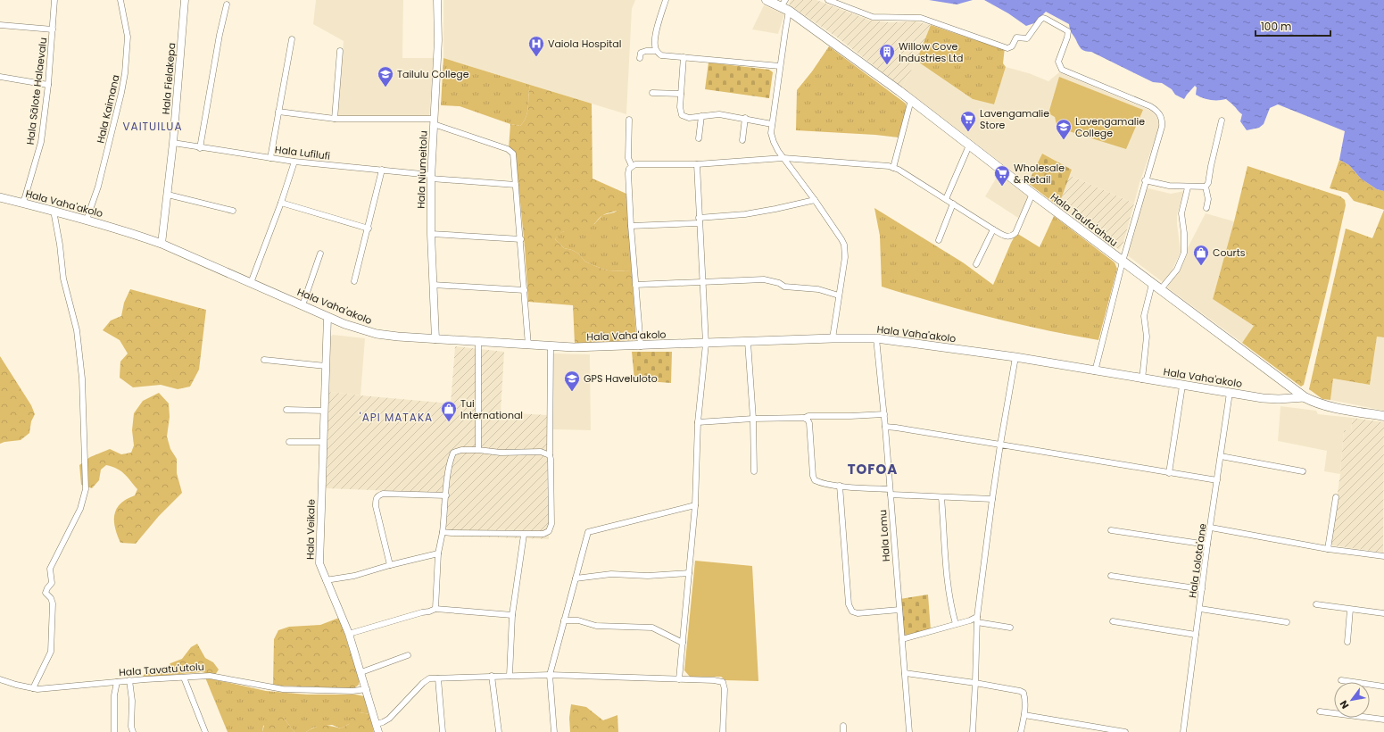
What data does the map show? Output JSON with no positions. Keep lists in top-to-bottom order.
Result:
{
  "streets": {
    "main road": ["Hala Vaha'akolo", "Hala Taufa'ahau"],
    "street": [
      "Hala Fielakepa",
      "Hala Sālote Halaevalu",
      "Hala Kaimana",
      "Hala Lufilufi",
      "Hala Niumeitolu",
      "Hala Veikale",
      "Hala Lomu",
      "Hala Lolota'ane",
      "Hala Tavatu'utolu"
    ]
  },
  "crossings": [
    ["Hala Fielakepa", "Hala Lufilufi"],
    ["Hala Fielakepa", "Hala Vaha'akolo"],
    ["Hala Sālote Halaevalu", "Hala Vaha'akolo"],
    ["Hala Kaimana", "Hala Vaha'akolo"],
    ["Hala Lufilufi", "Hala Niumeitolu"],
    ["Hala Niumeitolu", "Hala Vaha'akolo"],
    ["Hala Vaha'akolo", "Hala Taufa'ahau"],
    ["Hala Vaha'akolo", "Hala Veikale"],
    ["Hala Vaha'akolo", "Hala Lomu"],
    ["Hala Vaha'akolo", "Hala Lolota'ane"],
    ["Hala Veikale", "Hala Tavatu'utolu"]
  ],
  "districts": ["VAITUILUA", "'API MATAKA", "TOFOA"],
  "places": {
    "hospital": ["Vaiola Hospital"],
    "building": ["Willow Cove Industries Ltd"],
    "school or university": ["Tailulu College", "Lavengamalie College", "GPS Haveluloto"],
    "supermarket": ["Lavengamalie Store", "Wholesale & Retail"],
    "shop": ["Courts", "Tui International"]
  },
  "scale_bar": "100 m",
  "north": "bottom left"
}
